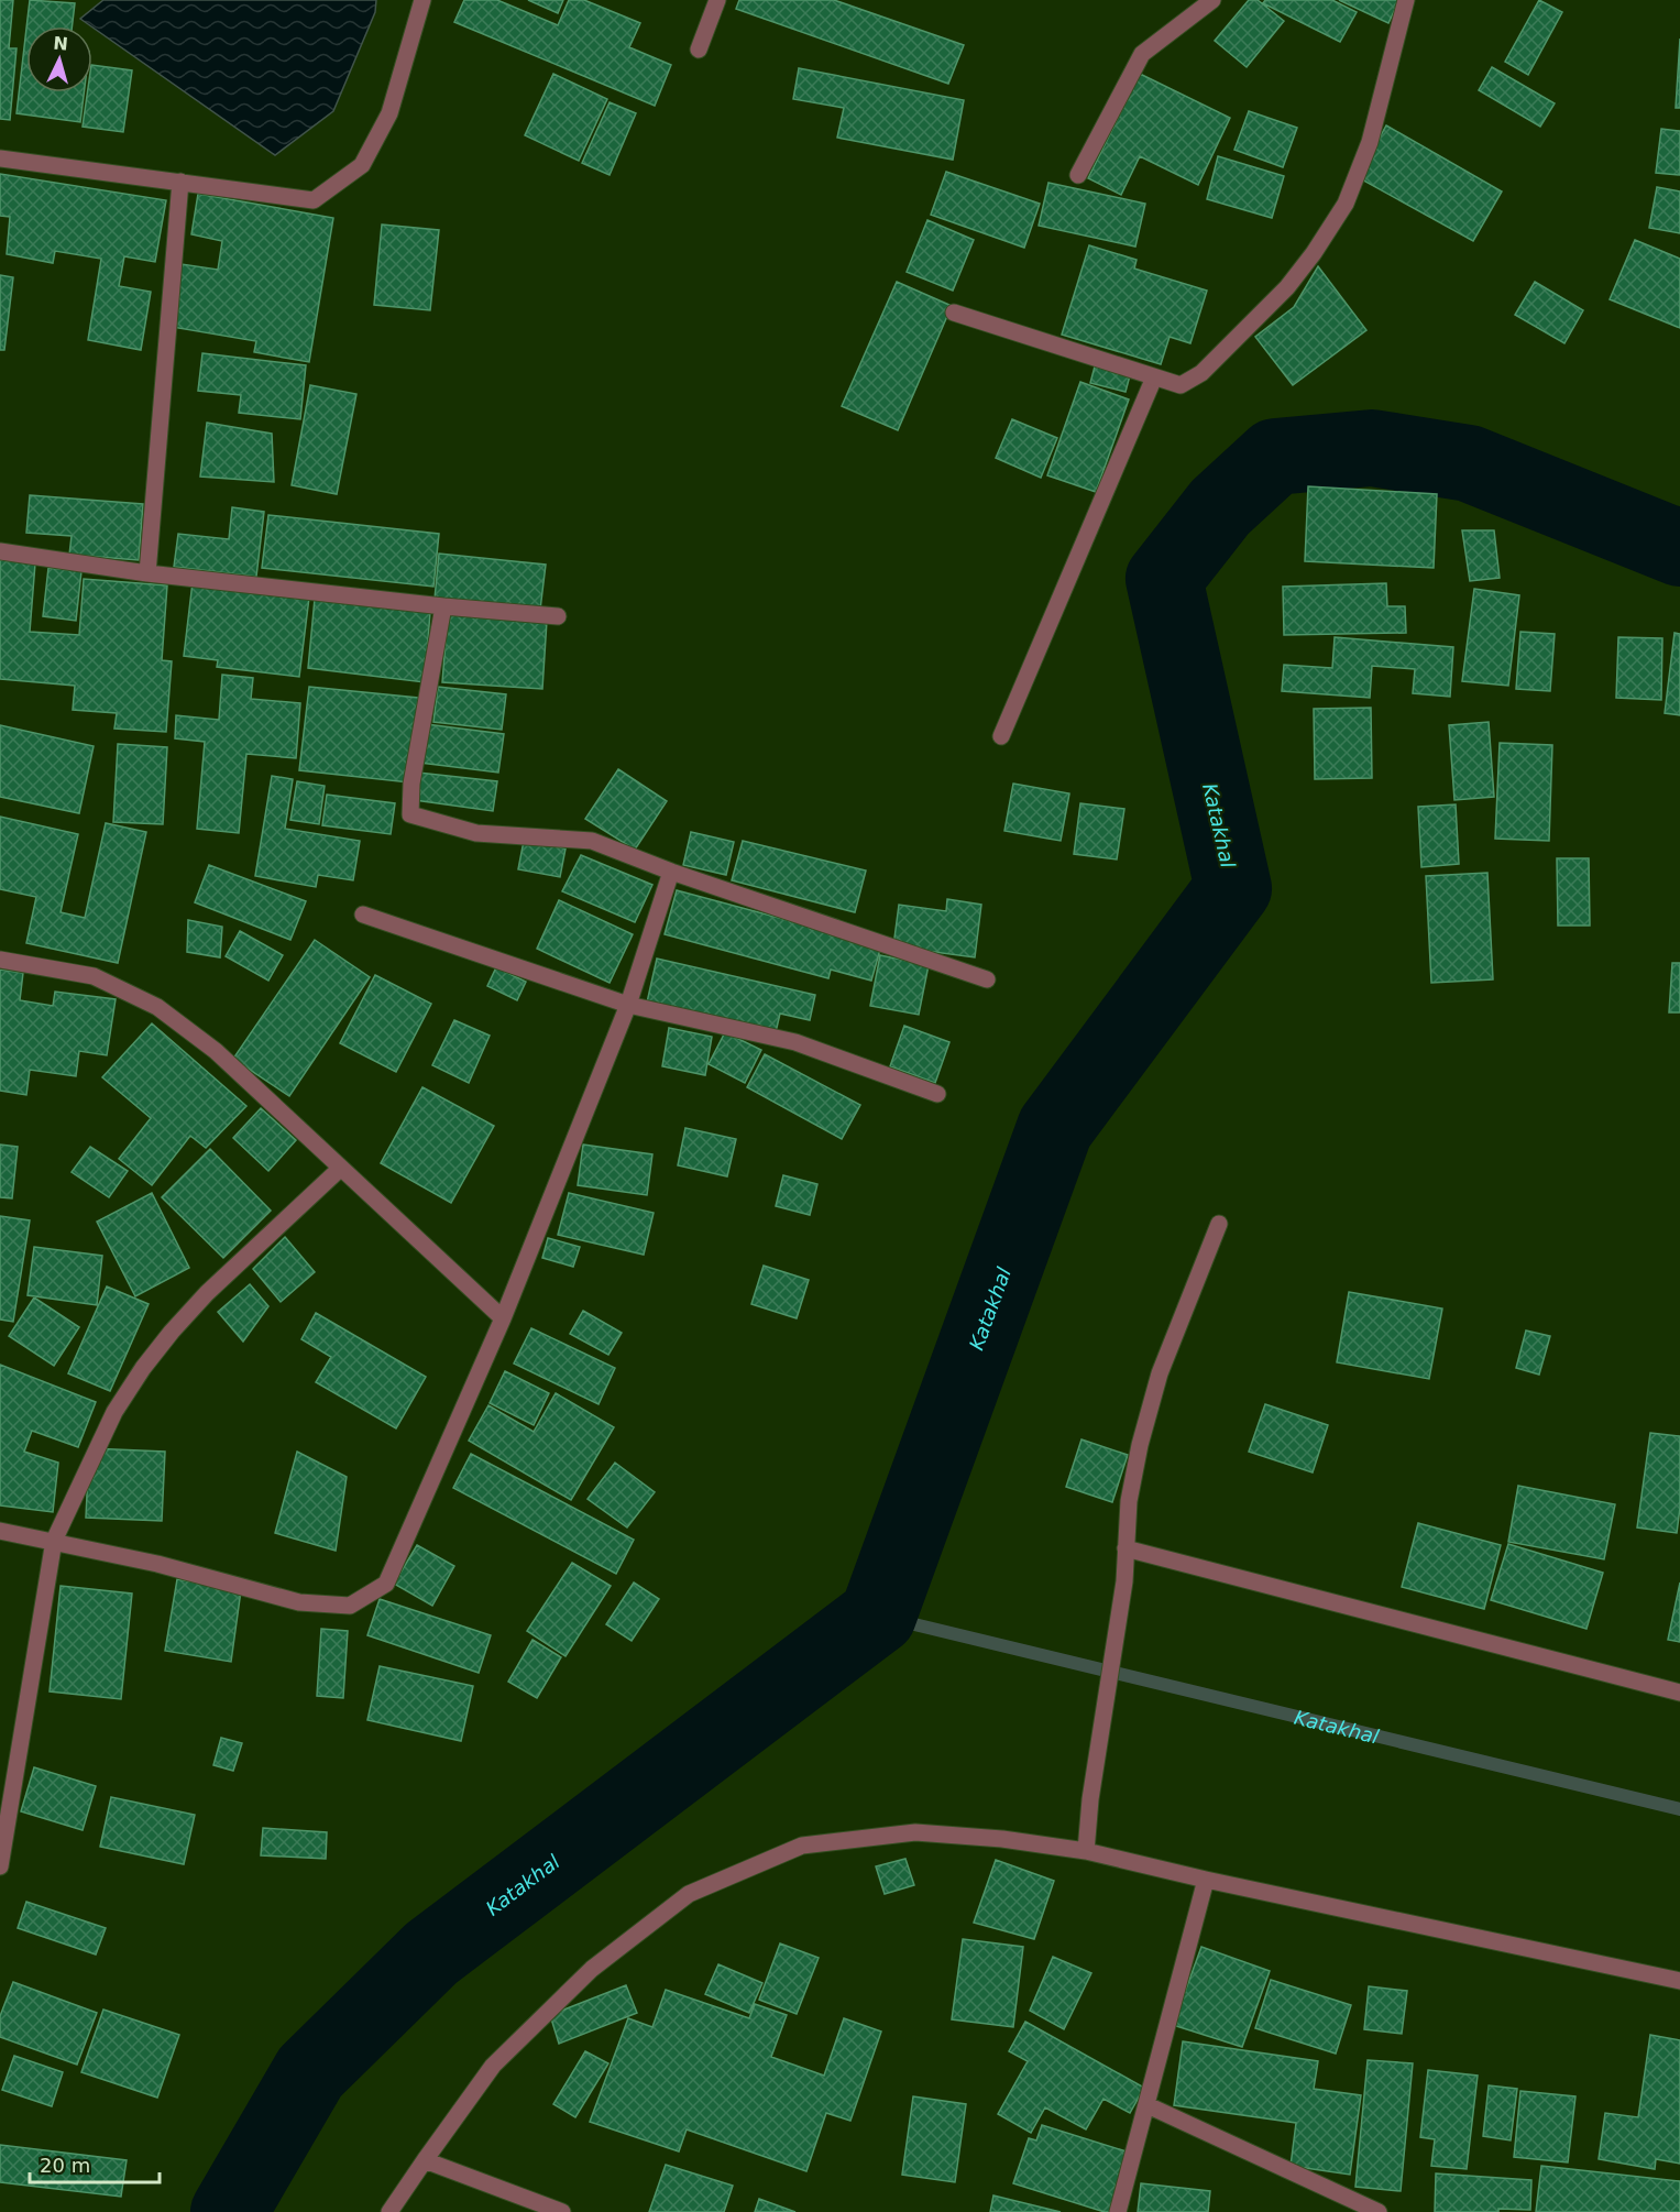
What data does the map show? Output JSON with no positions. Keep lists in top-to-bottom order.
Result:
{
  "water": ["Katakhal"],
  "scale_bar": "20 m",
  "north": "top"
}
